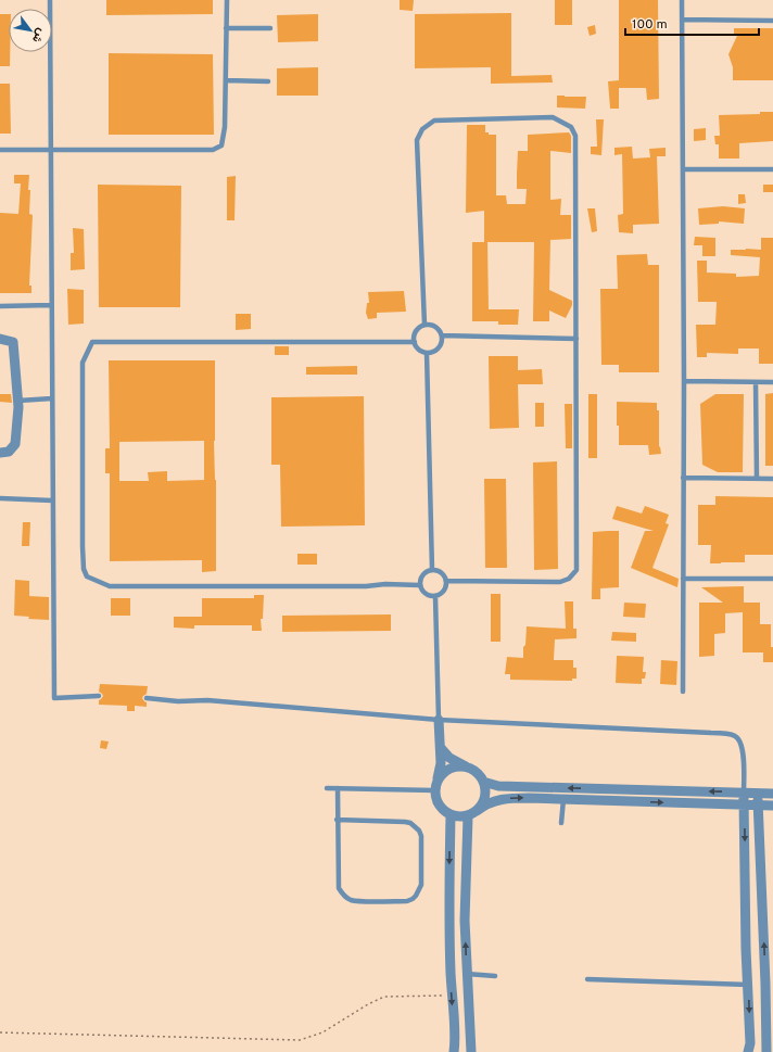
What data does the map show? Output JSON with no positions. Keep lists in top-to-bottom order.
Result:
{
  "scale_bar": "100 m",
  "north": "bottom right"
}
